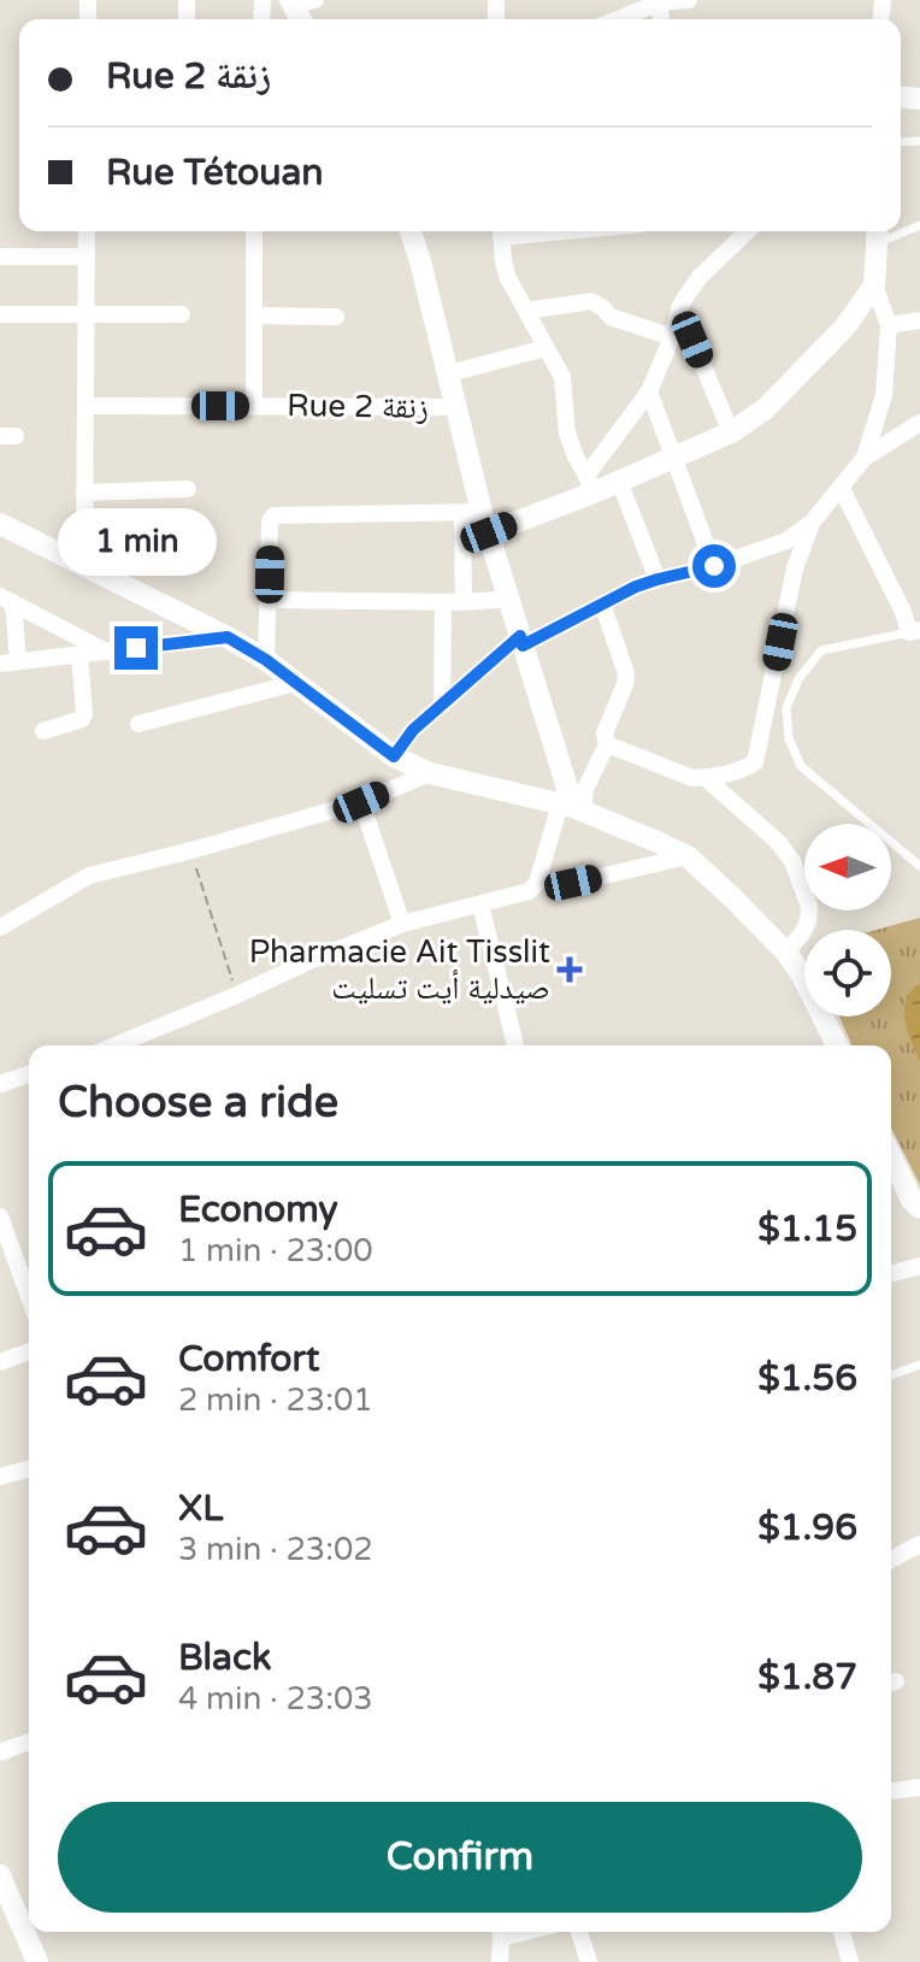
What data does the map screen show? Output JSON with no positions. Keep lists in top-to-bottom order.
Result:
{
  "streets": {
    "street": ["Rue 2 زنقة"]
  },
  "places": {
    "health": ["Pharmacie Ait Tisslit صيدلية أيت تسليت"]
  },
  "north": "left",
  "page": {
    "banner": ["Rue 2 زنقة", "Rue Tétouan"],
    "bubble": "1 min",
    "heading": "Choose a ride",
    "list": [
      {
        "name": "Economy",
        "note": "1 min · 23:00",
        "value": "$1.15"
      },
      {
        "name": "Comfort",
        "note": "2 min · 23:01",
        "value": "$1.56"
      },
      {
        "name": "XL",
        "note": "3 min · 23:02",
        "value": "$1.96"
      },
      {
        "name": "Black",
        "note": "4 min · 23:03",
        "value": "$1.87"
      }
    ],
    "buttons": "Confirm"
  }
}
